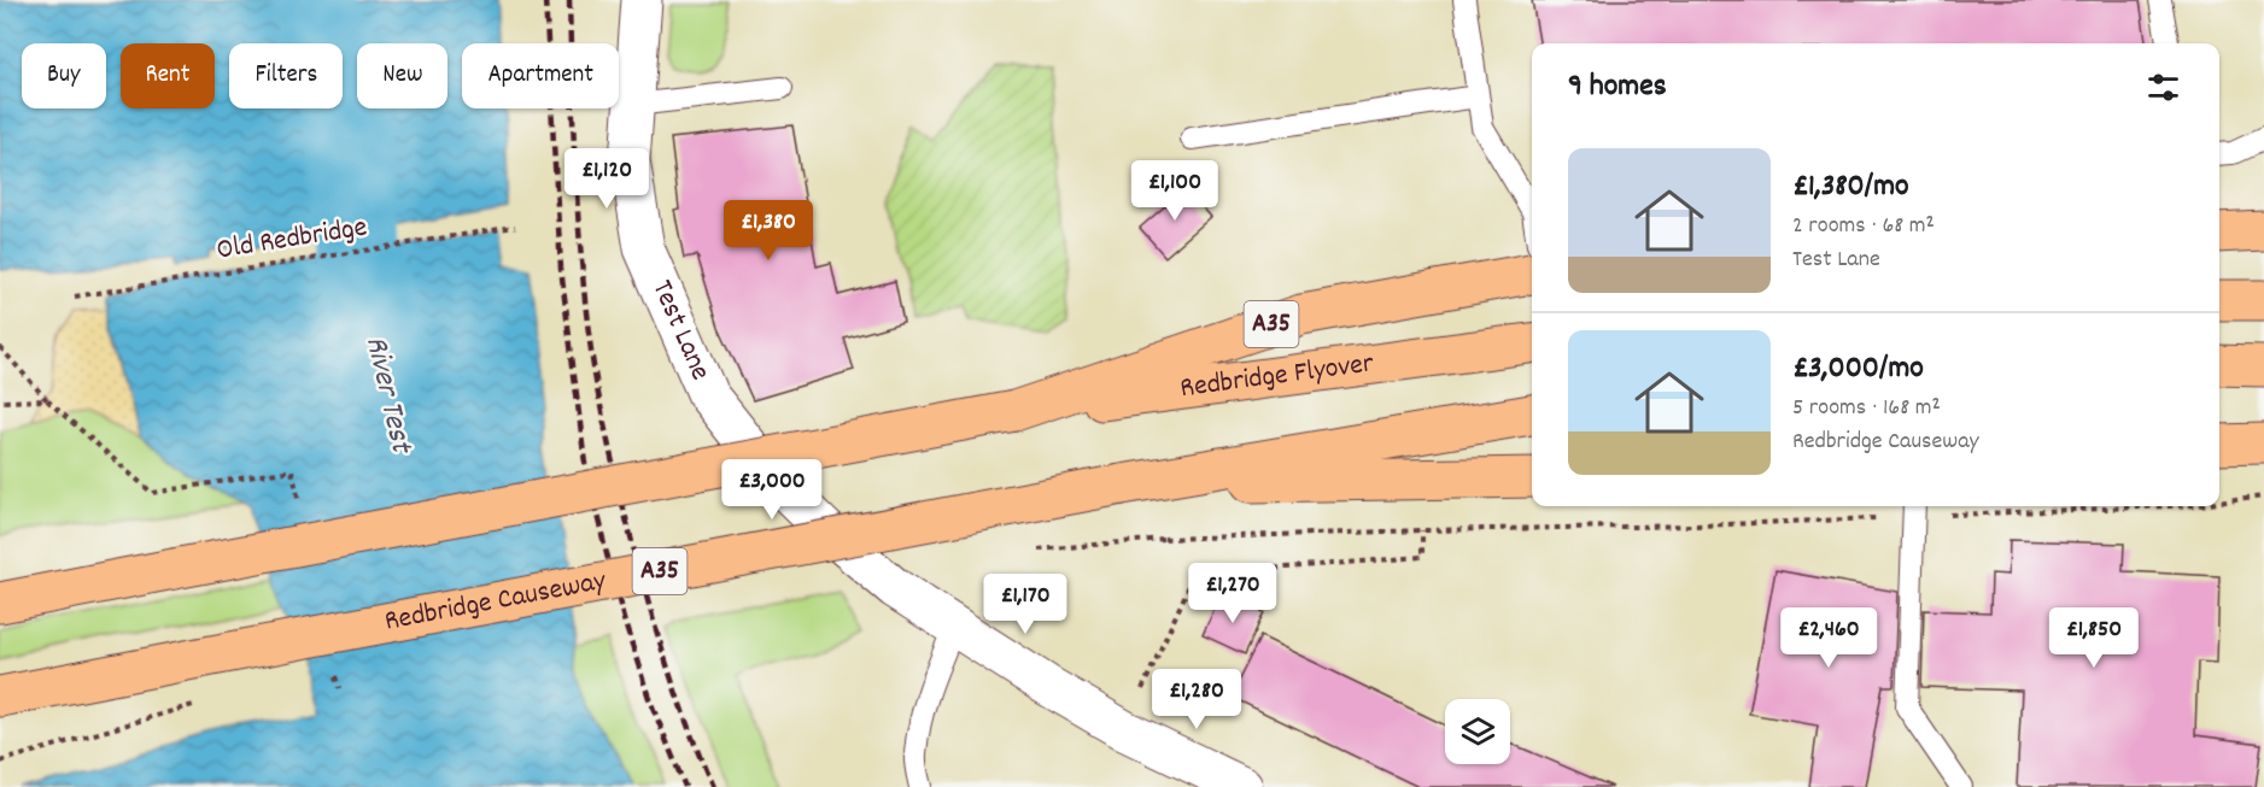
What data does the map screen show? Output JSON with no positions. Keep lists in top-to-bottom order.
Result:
{
  "streets": {
    "main road": ["A35", "Redbridge Flyover", "Redbridge Causeway"],
    "street": ["Test Lane"],
    "path": ["Old Redbridge"]
  },
  "crossings": [
    ["A35", "Redbridge Flyover"],
    ["A35", "Redbridge Causeway"]
  ],
  "water": ["River Test"],
  "page": {
    "chip": [
      "Buy",
      "Rent",
      "Filters",
      "New",
      "Apartment"
    ],
    "heading": "9 homes",
    "list": [
      {
        "name": "£1,380/mo",
        "note": "2 rooms · 68 m² · Test Lane"
      },
      {
        "name": "£3,000/mo",
        "note": "5 rooms · 168 m² · Redbridge Causeway"
      }
    ],
    "price": [
      "£1,120",
      "£1,100",
      "£1,380",
      "£3,000",
      "£1,270",
      "£1,170",
      "£2,460",
      "£1,850",
      "£1,280"
    ]
  }
}
